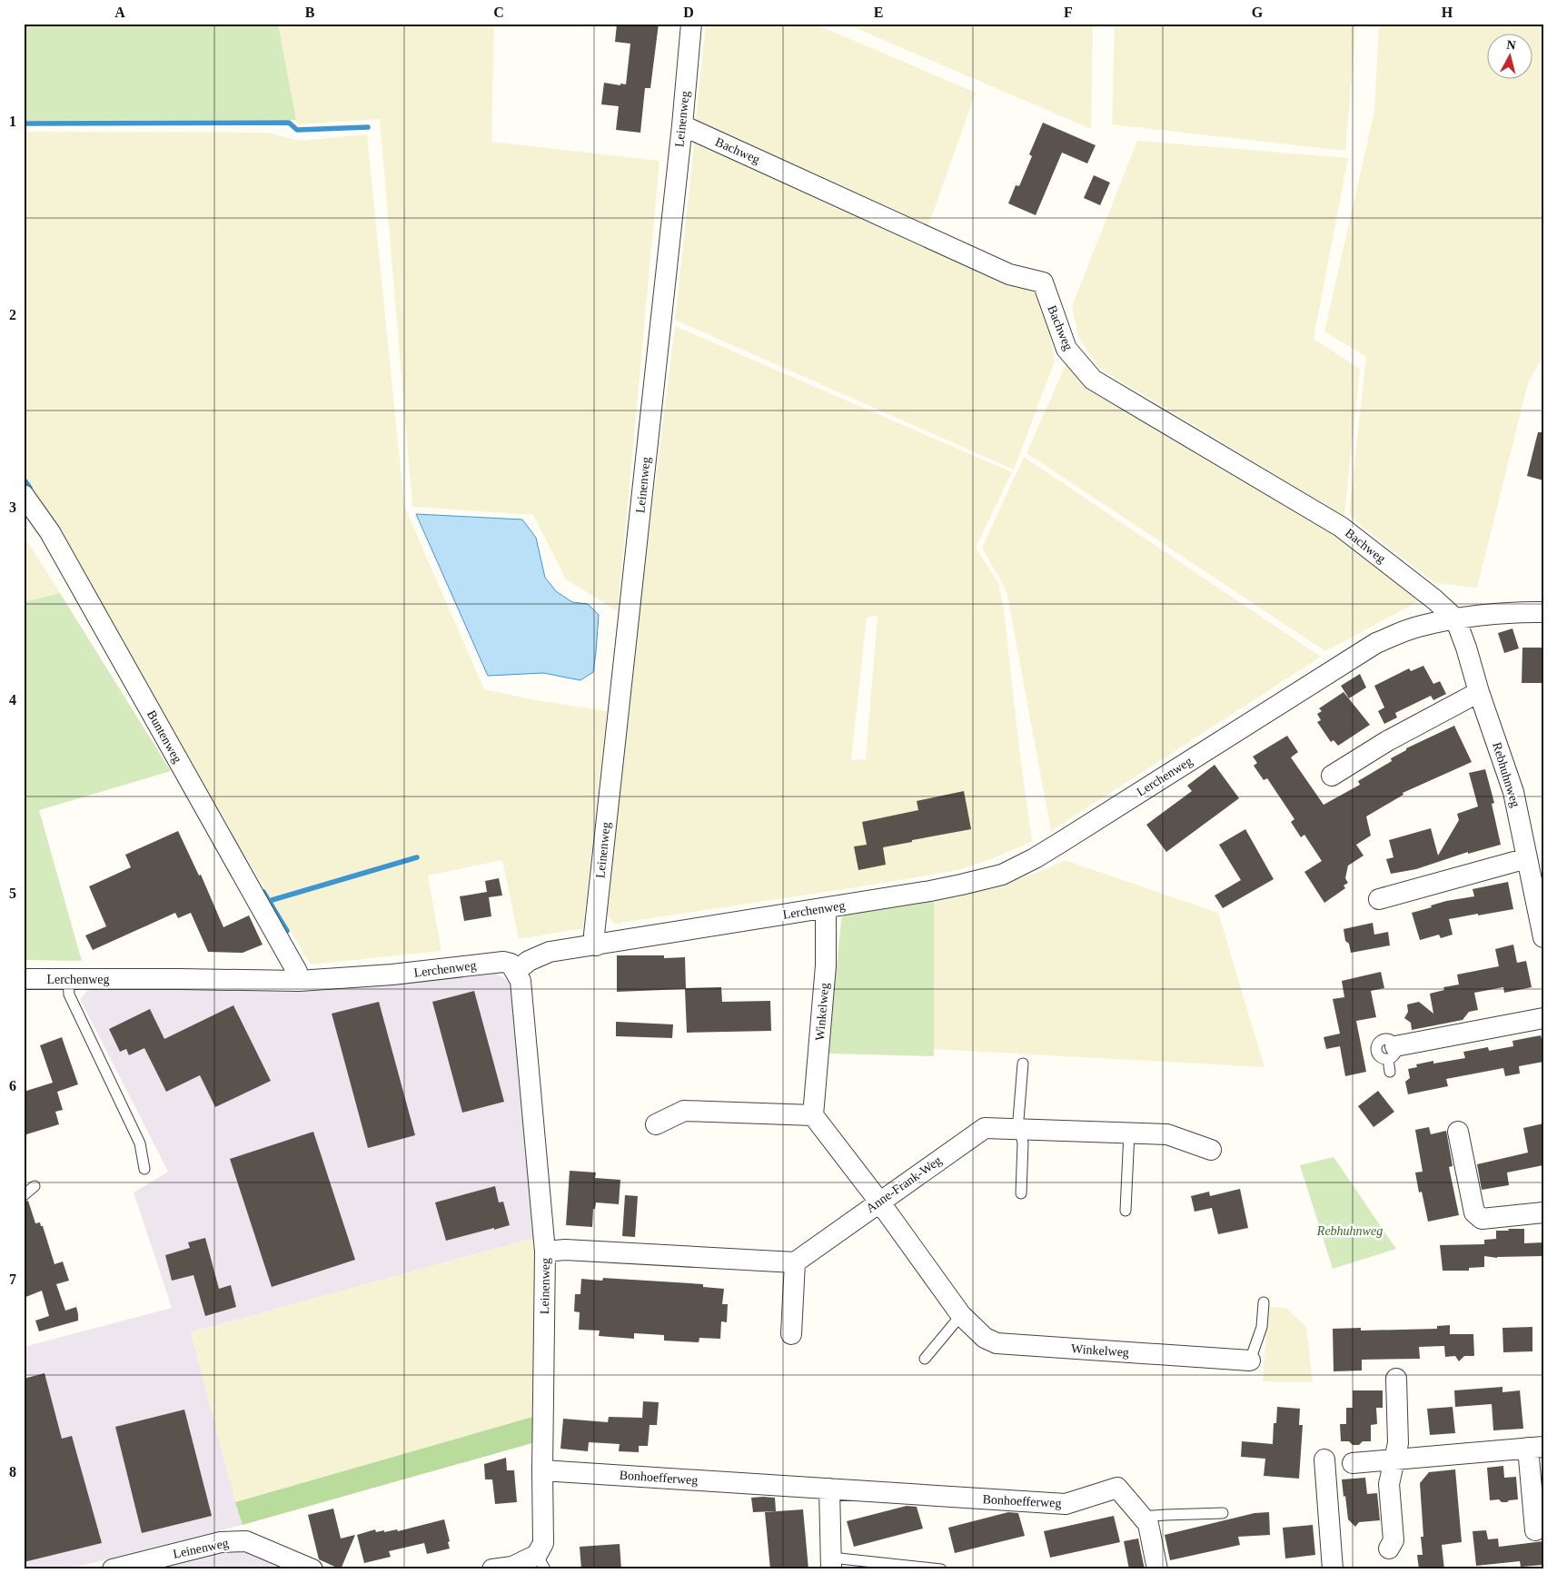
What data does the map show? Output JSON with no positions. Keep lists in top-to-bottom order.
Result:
{
  "streets": {
    "street": [
      "Leinenweg",
      "Bachweg",
      "Buntenweg",
      "Rebhuhnweg",
      "Lerchenweg",
      "Winkelweg",
      "Anne-Frank-Weg",
      "Bonhoefferweg"
    ]
  },
  "crossings": [
    ["Leinenweg", "Bachweg"],
    ["Leinenweg", "Lerchenweg"],
    ["Leinenweg", "Bonhoefferweg"],
    ["Bachweg", "Rebhuhnweg"],
    ["Bachweg", "Lerchenweg"],
    ["Buntenweg", "Lerchenweg"],
    ["Rebhuhnweg", "Lerchenweg"],
    ["Lerchenweg", "Winkelweg"],
    ["Winkelweg", "Anne-Frank-Weg"]
  ],
  "parks": ["Rebhuhnweg"],
  "north": "top",
  "grid": {
    "columns": [
      "A",
      "B",
      "C",
      "D",
      "E",
      "F",
      "G",
      "H"
    ],
    "rows": [
      "1",
      "2",
      "3",
      "4",
      "5",
      "6",
      "7",
      "8"
    ]
  }
}
